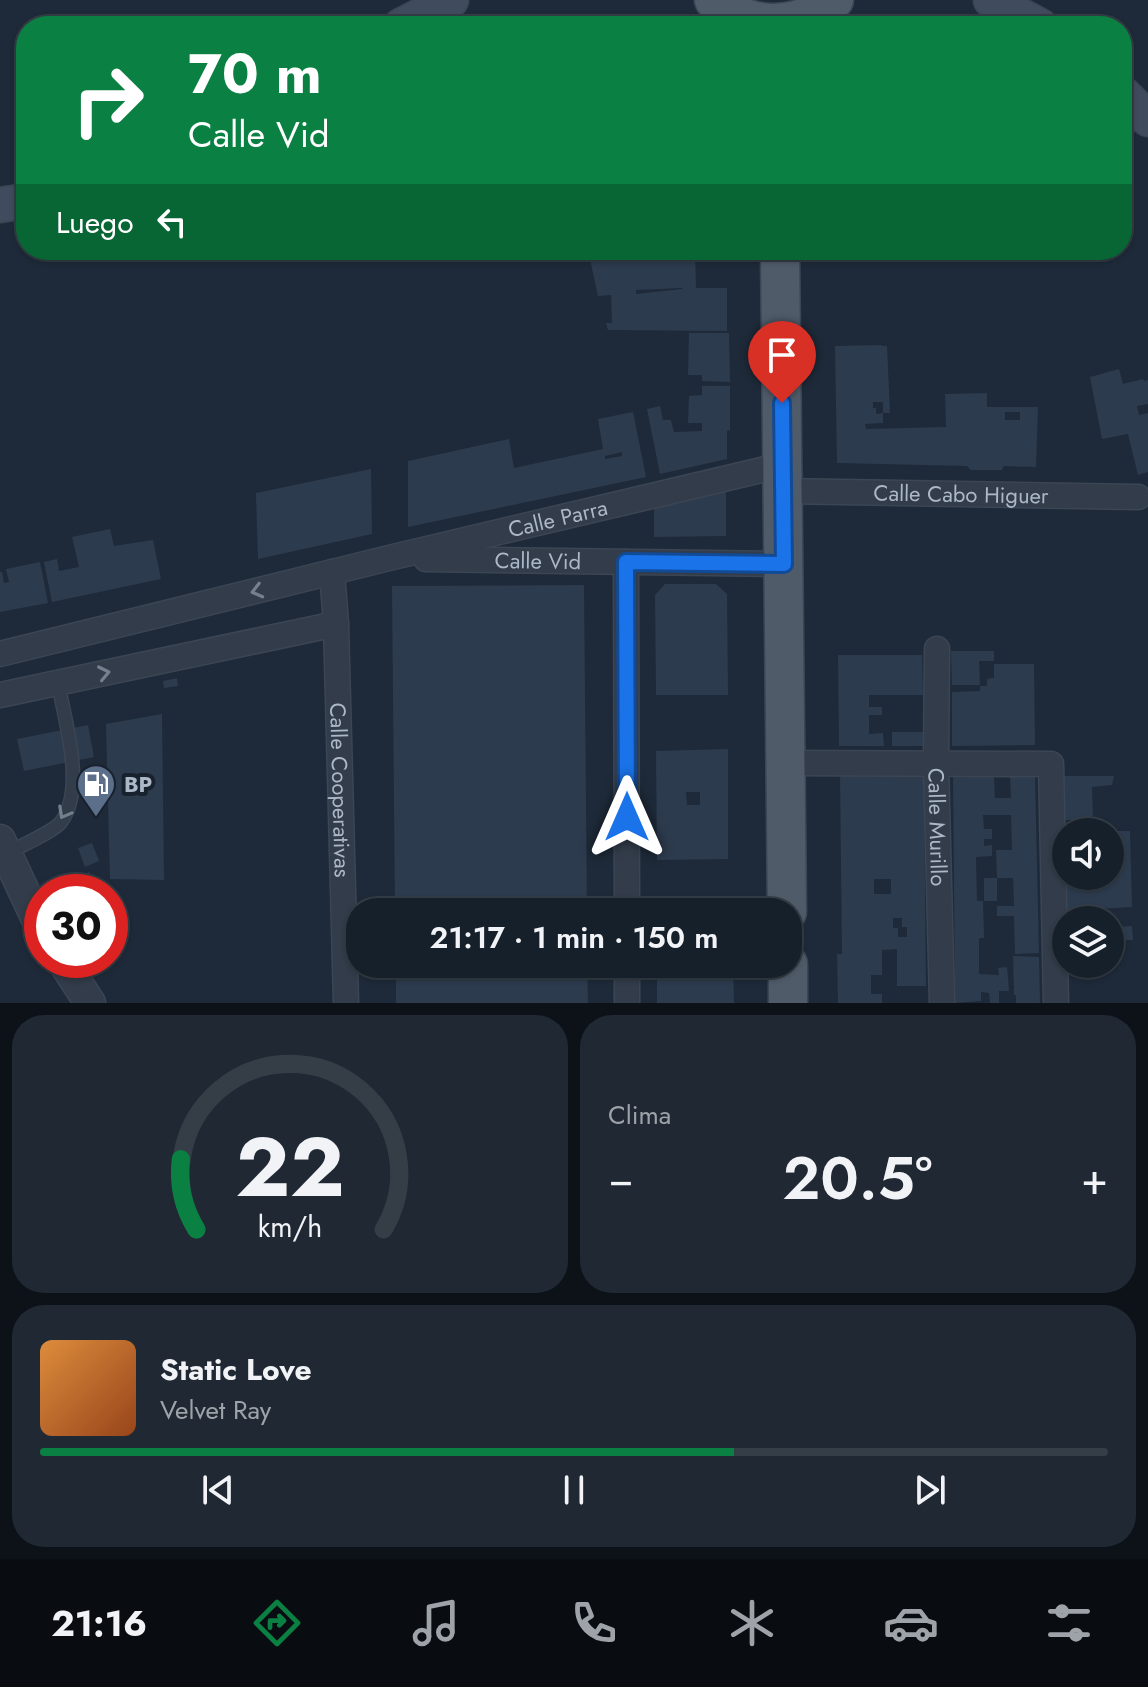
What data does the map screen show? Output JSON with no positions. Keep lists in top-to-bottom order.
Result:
{
  "streets": {
    "street": [
      "Calle Cabo Higuer",
      "Calle Parra",
      "Calle Vid",
      "Calle Cooperativas",
      "Calle Murillo"
    ]
  },
  "crossings": [
    ["Calle Cabo Higuer", "Calle Parra"],
    ["Calle Parra", "Calle Vid"]
  ],
  "places": {
    "fuel station": ["BP"]
  },
  "page": {
    "turn": ["70 m", "Calle Vid"],
    "then": "Luego",
    "limit": "30",
    "trip": "21:17 · 1 min · 150 m",
    "tile": "Clima",
    "heat": ["−", "20.5°", "+"],
    "song": ["Static Love", "Velvet Ray"],
    "tabs": "21:16",
    "gauge": ["22", "km/h"]
  }
}
